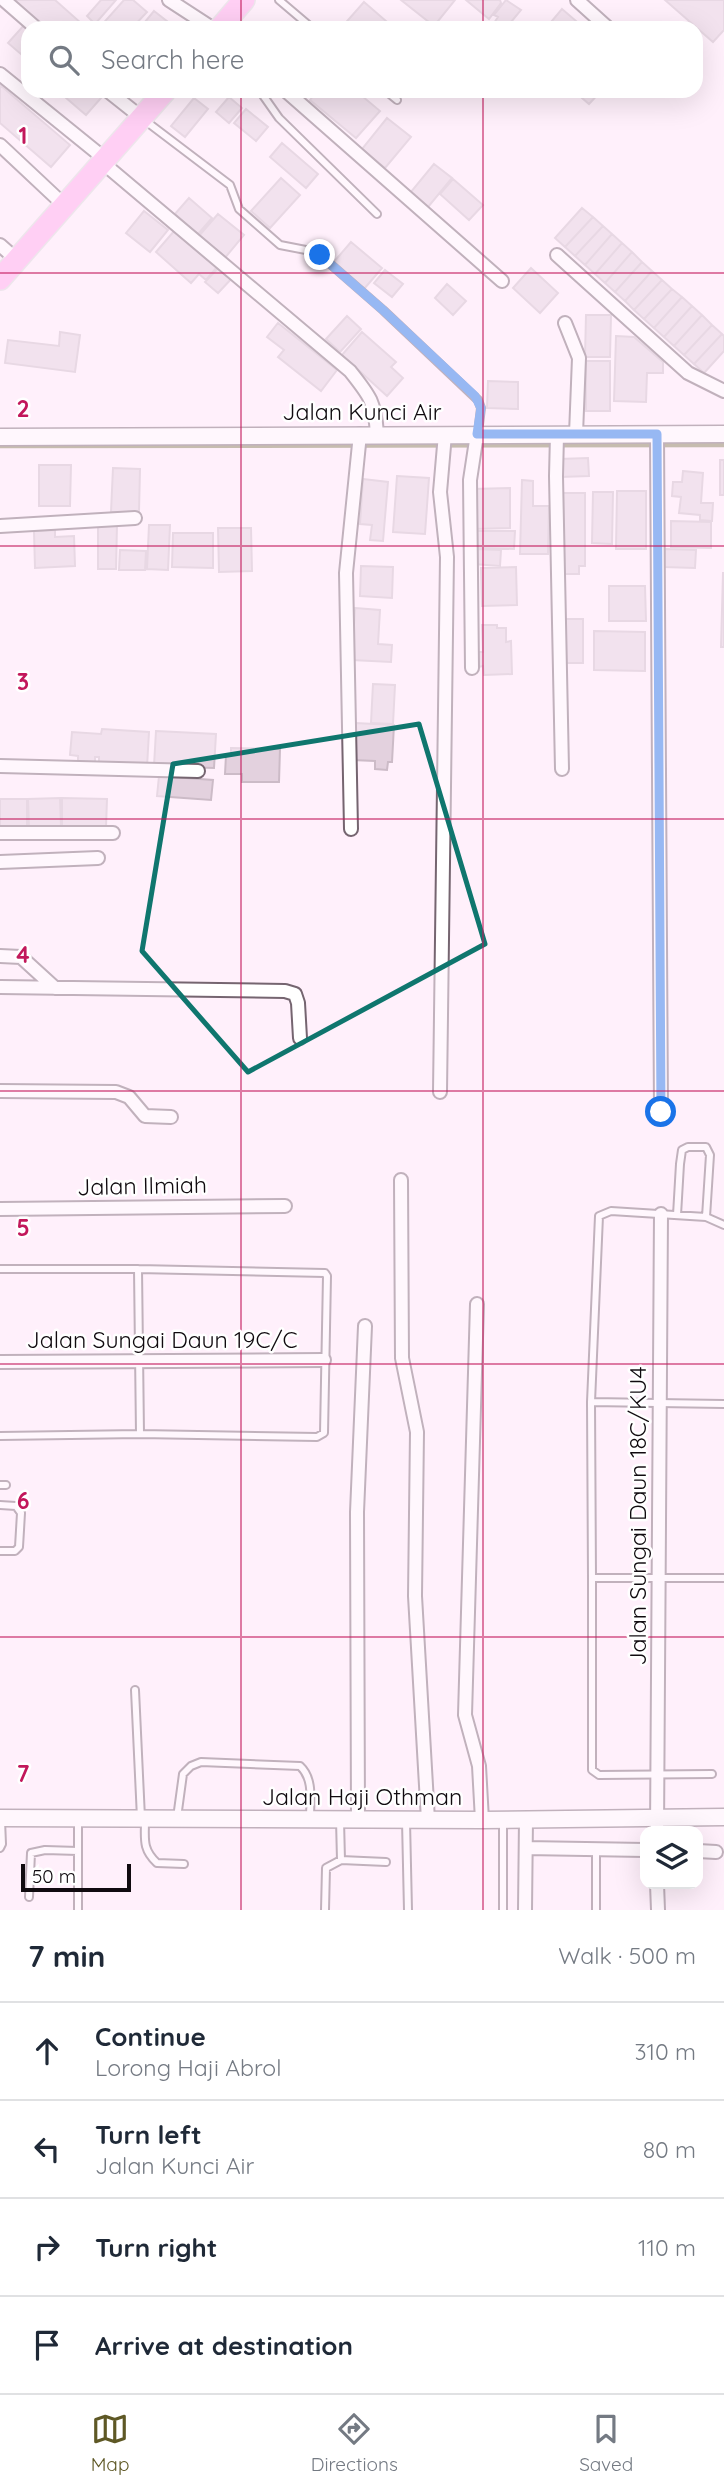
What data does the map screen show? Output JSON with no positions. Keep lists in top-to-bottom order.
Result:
{
  "streets": {
    "street": [
      "Jalan Kunci Air",
      "Jalan Ilmiah",
      "Jalan Sungai Daun 19C/C",
      "Jalan Sungai Daun 18C/KU4",
      "Jalan Haji Othman"
    ]
  },
  "crossings": [
    ["Jalan Sungai Daun 18C/KU4", "Jalan Haji Othman"]
  ],
  "scale_bar": "50 m",
  "page": {
    "search": "Search here",
    "scale": "50 m",
    "heading": ["7 min", "Walk · 500 m"],
    "list": [
      ["Continue", "Lorong Haji Abrol", "310 m"],
      ["Turn left", "Jalan Kunci Air", "80 m"],
      ["Turn right", "110 m"],
      "Arrive at destination"
    ],
    "nav": ["Map", "Directions", "Saved"]
  },
  "grid": {
    "rows": [
      "1",
      "2",
      "3",
      "4",
      "5",
      "6",
      "7"
    ]
  }
}
